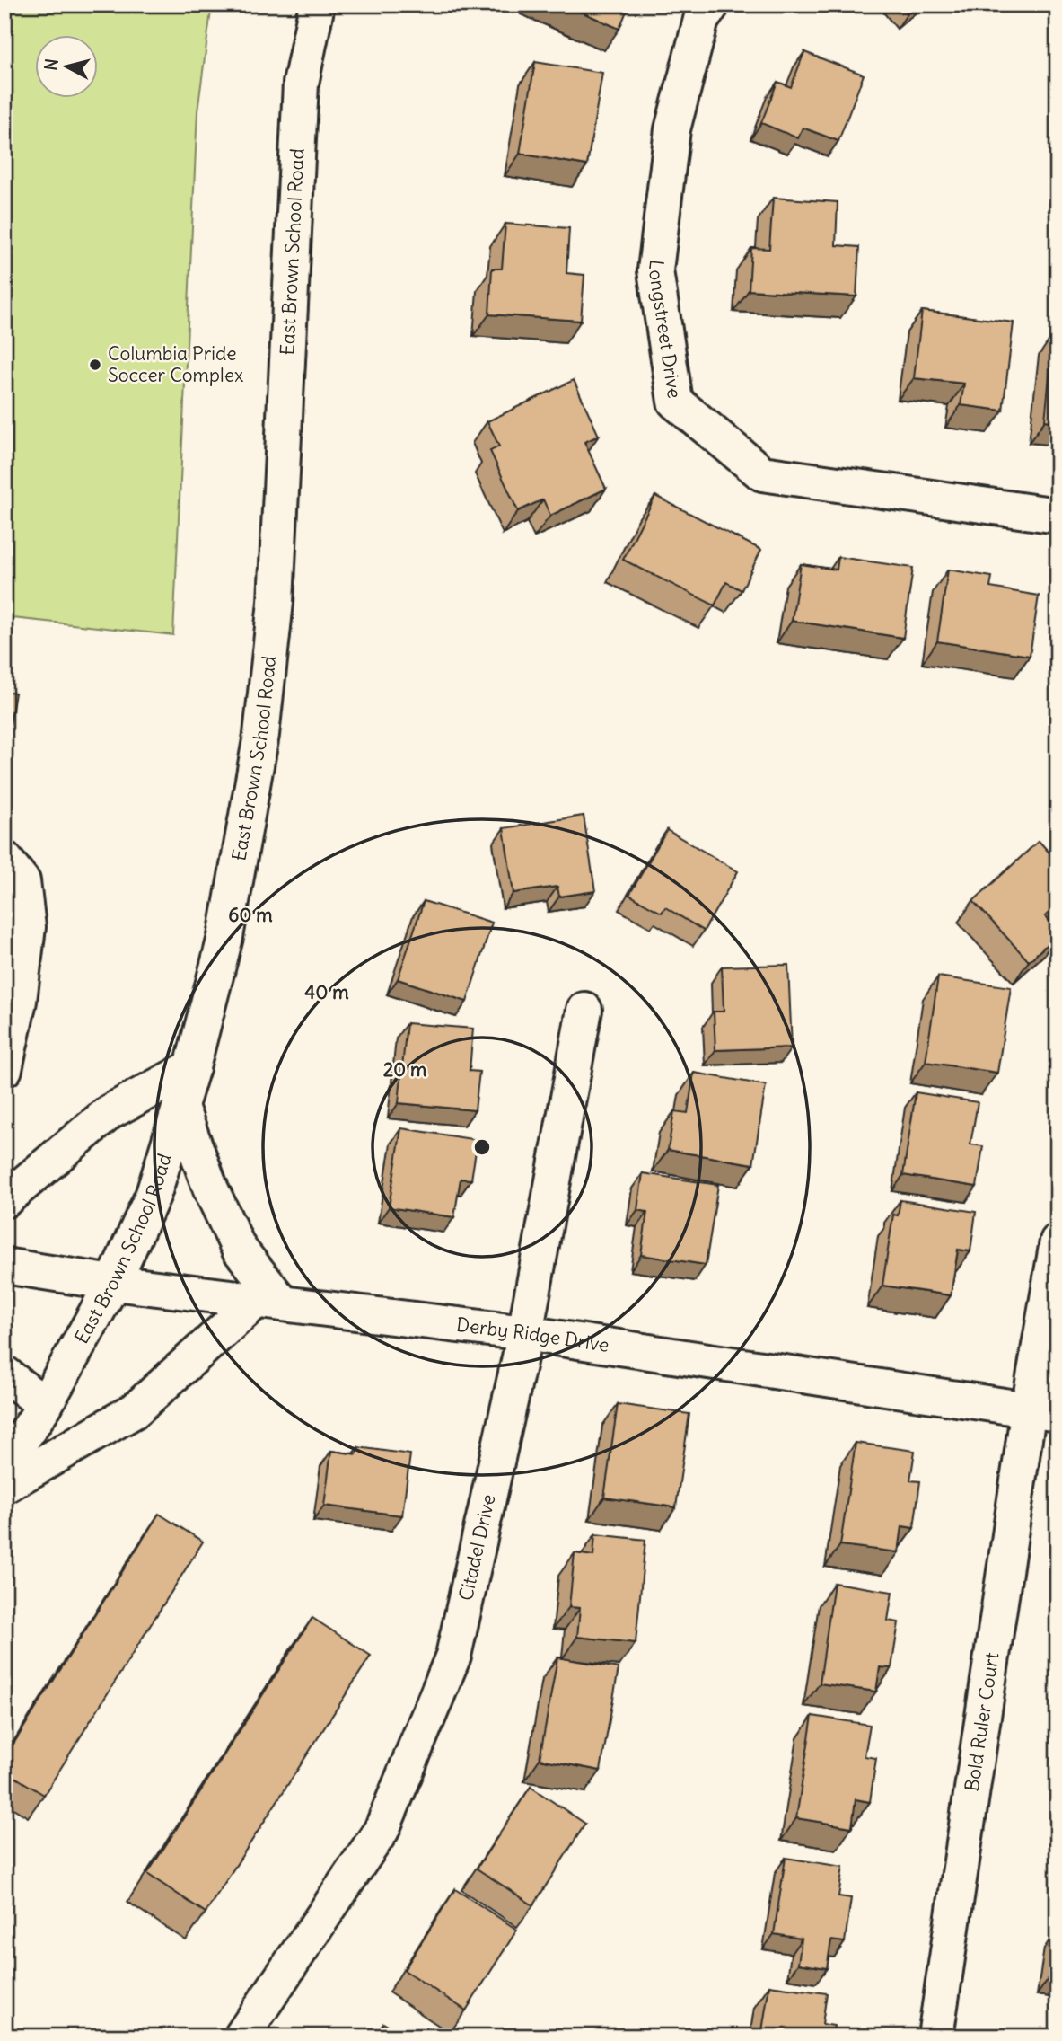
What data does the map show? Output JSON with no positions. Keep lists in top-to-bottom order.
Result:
{
  "streets": {
    "street": [
      "East Brown School Road",
      "Longstreet Drive",
      "Derby Ridge Drive",
      "Citadel Drive",
      "Bold Ruler Court"
    ]
  },
  "crossings": [
    ["East Brown School Road", "Derby Ridge Drive"],
    ["Derby Ridge Drive", "Citadel Drive"],
    ["Derby Ridge Drive", "Bold Ruler Court"]
  ],
  "places": ["Columbia Pride Soccer Complex"],
  "north": "left",
  "rings": ["60 m", "40 m", "20 m"]
}
